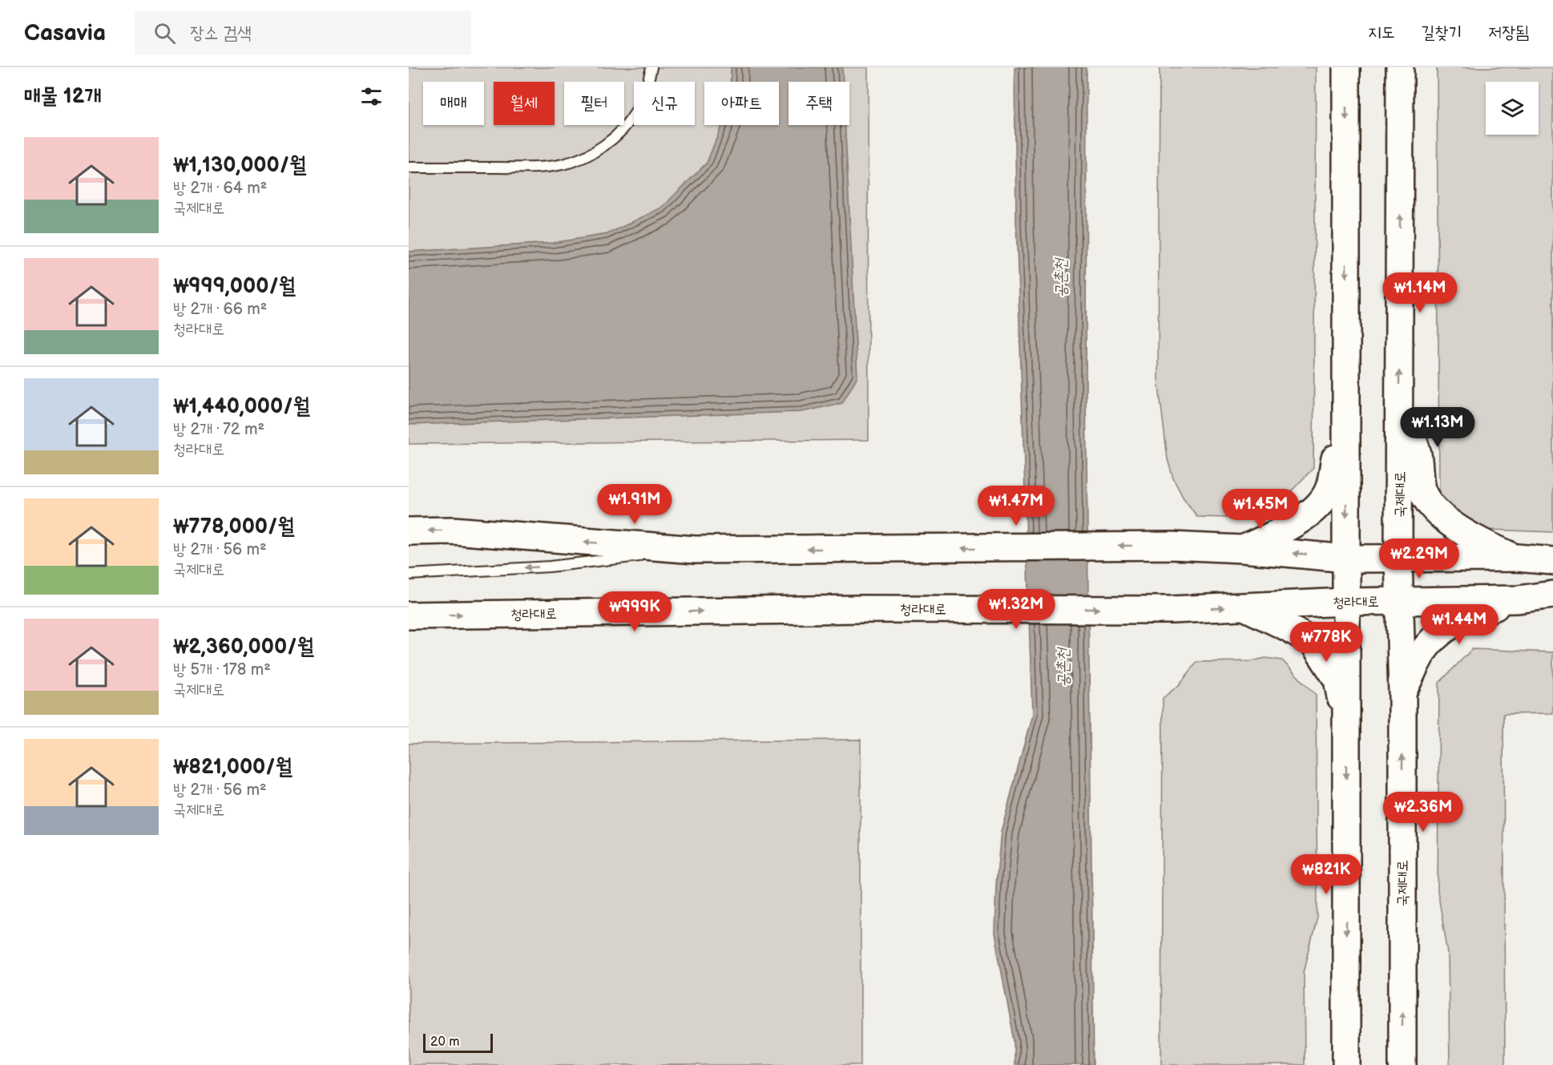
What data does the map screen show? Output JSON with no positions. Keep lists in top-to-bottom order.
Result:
{
  "streets": {
    "main road": ["국제대로", "청라대로"]
  },
  "crossings": [
    ["국제대로", "청라대로"]
  ],
  "water": ["공촌천"],
  "scale_bar": "20 m",
  "page": {
    "header": "Casavia",
    "search": "장소 검색",
    "nav": ["지도", "길찾기", "저장됨"],
    "heading": "매물 12개",
    "chip": [
      "매매",
      "월세",
      "필터",
      "신규",
      "아파트",
      "주택"
    ],
    "list": [
      {
        "name": "₩1,130,000/월",
        "note": "방 2개 · 64 m² · 국제대로"
      },
      {
        "name": "₩999,000/월",
        "note": "방 2개 · 66 m² · 청라대로"
      },
      {
        "name": "₩1,440,000/월",
        "note": "방 2개 · 72 m² · 청라대로"
      },
      {
        "name": "₩778,000/월",
        "note": "방 2개 · 56 m² · 국제대로"
      },
      {
        "name": "₩2,360,000/월",
        "note": "방 5개 · 178 m² · 국제대로"
      },
      {
        "name": "₩821,000/월",
        "note": "방 2개 · 56 m² · 국제대로"
      }
    ],
    "price": [
      "₩1.14M",
      "₩1.13M",
      "₩1.91M",
      "₩1.47M",
      "₩1.45M",
      "₩2.29M",
      "₩1.32M",
      "₩999K",
      "₩1.44M",
      "₩778K",
      "₩2.36M",
      "₩821K"
    ],
    "scale": "20 m"
  }
}
